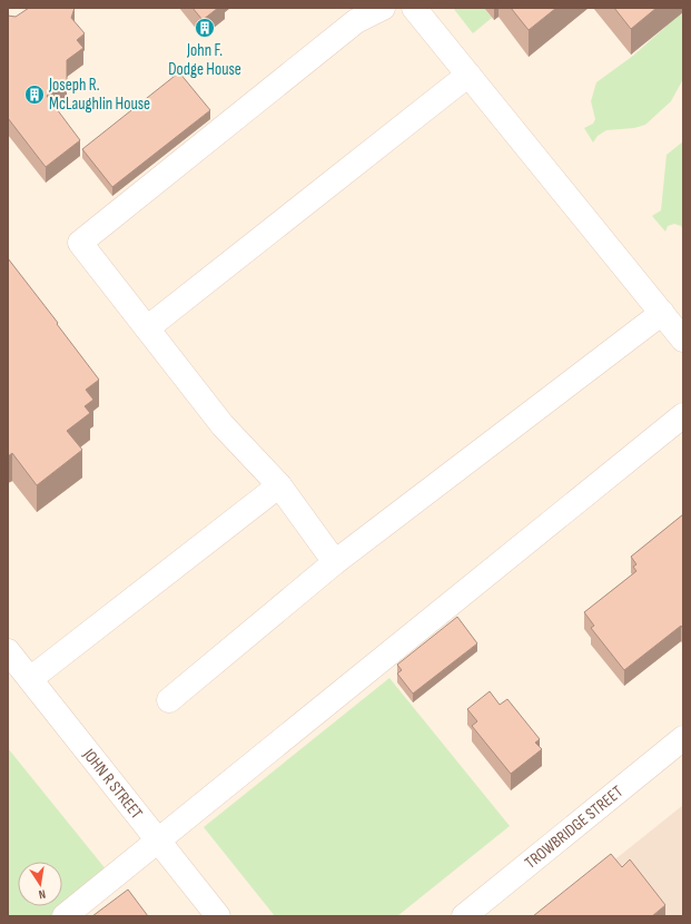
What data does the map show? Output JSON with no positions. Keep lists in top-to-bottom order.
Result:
{
  "streets": {
    "street": ["JOHN R STREET", "TROWBRIDGE STREET"]
  },
  "places": {
    "building": ["John F. Dodge House", "Joseph R. McLaughlin House"]
  },
  "north": "bottom"
}
